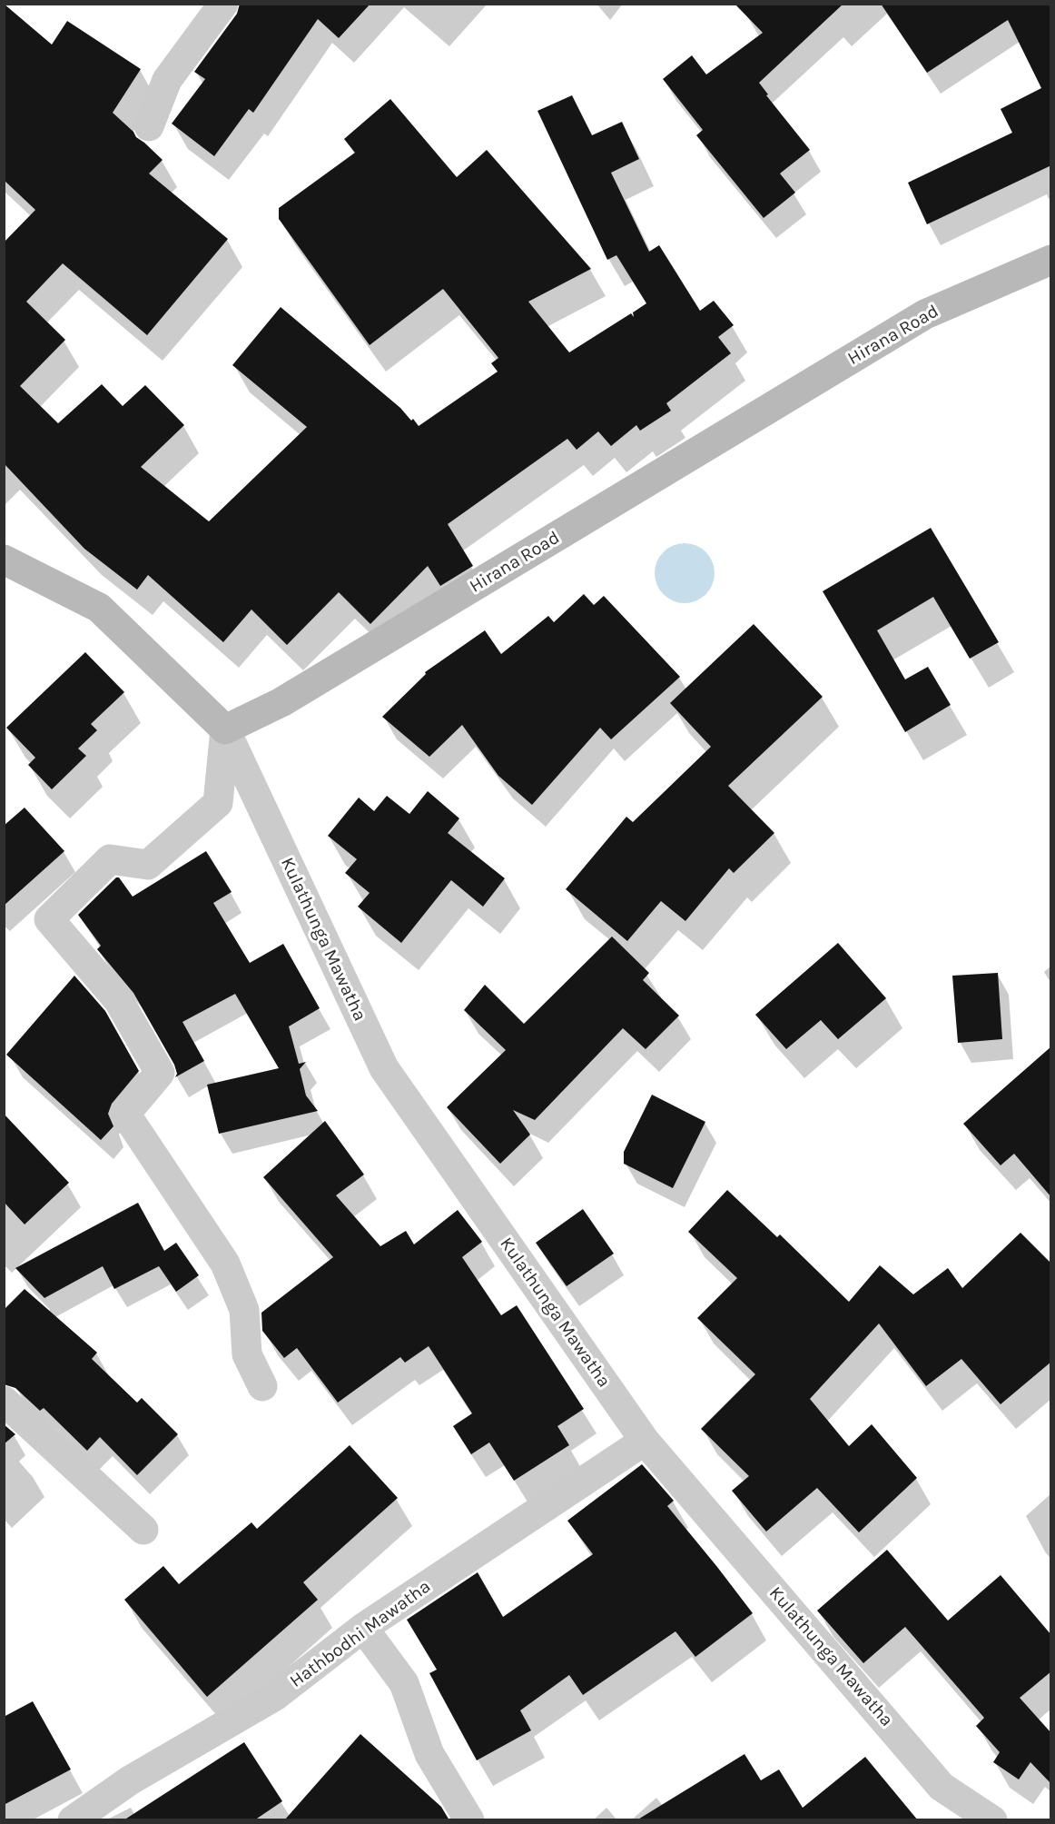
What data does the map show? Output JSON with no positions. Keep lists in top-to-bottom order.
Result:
{
  "streets": {
    "street": ["Hirana Road", "Kulathunga Mawatha", "Hathbodhi Mawatha"]
  },
  "crossings": [
    ["Hirana Road", "Kulathunga Mawatha"],
    ["Kulathunga Mawatha", "Hathbodhi Mawatha"]
  ]
}
